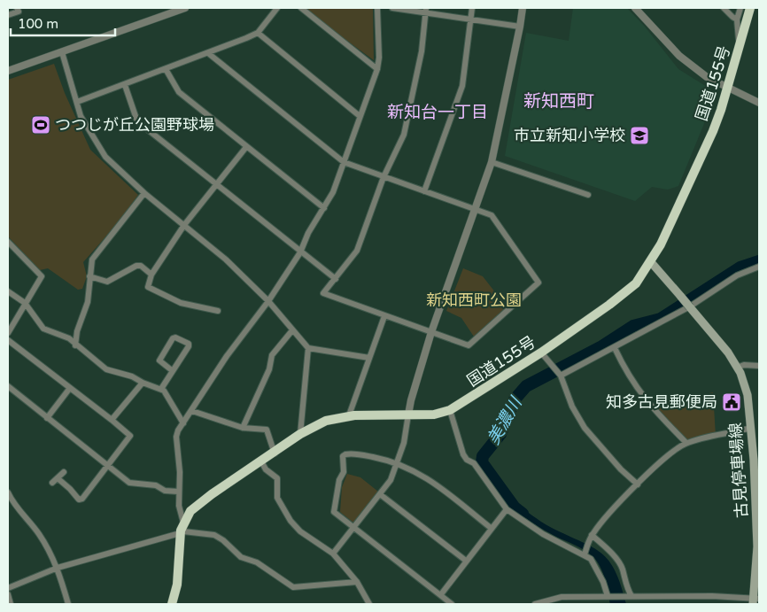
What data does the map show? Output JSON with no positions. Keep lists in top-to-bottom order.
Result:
{
  "streets": {
    "highway": ["国道155号"],
    "main road": ["古見停車場線"]
  },
  "crossings": [
    ["国道155号", "古見停車場線"]
  ],
  "districts": ["新知西町", "新知台一丁目"],
  "water": ["美濃川"],
  "parks": ["新知西町公園"],
  "places": {
    "sports": ["つつじが丘公園野球場"],
    "school or university": ["市立新知小学校"],
    "public building": ["知多古見郵便局"]
  },
  "scale_bar": "100 m"
}
